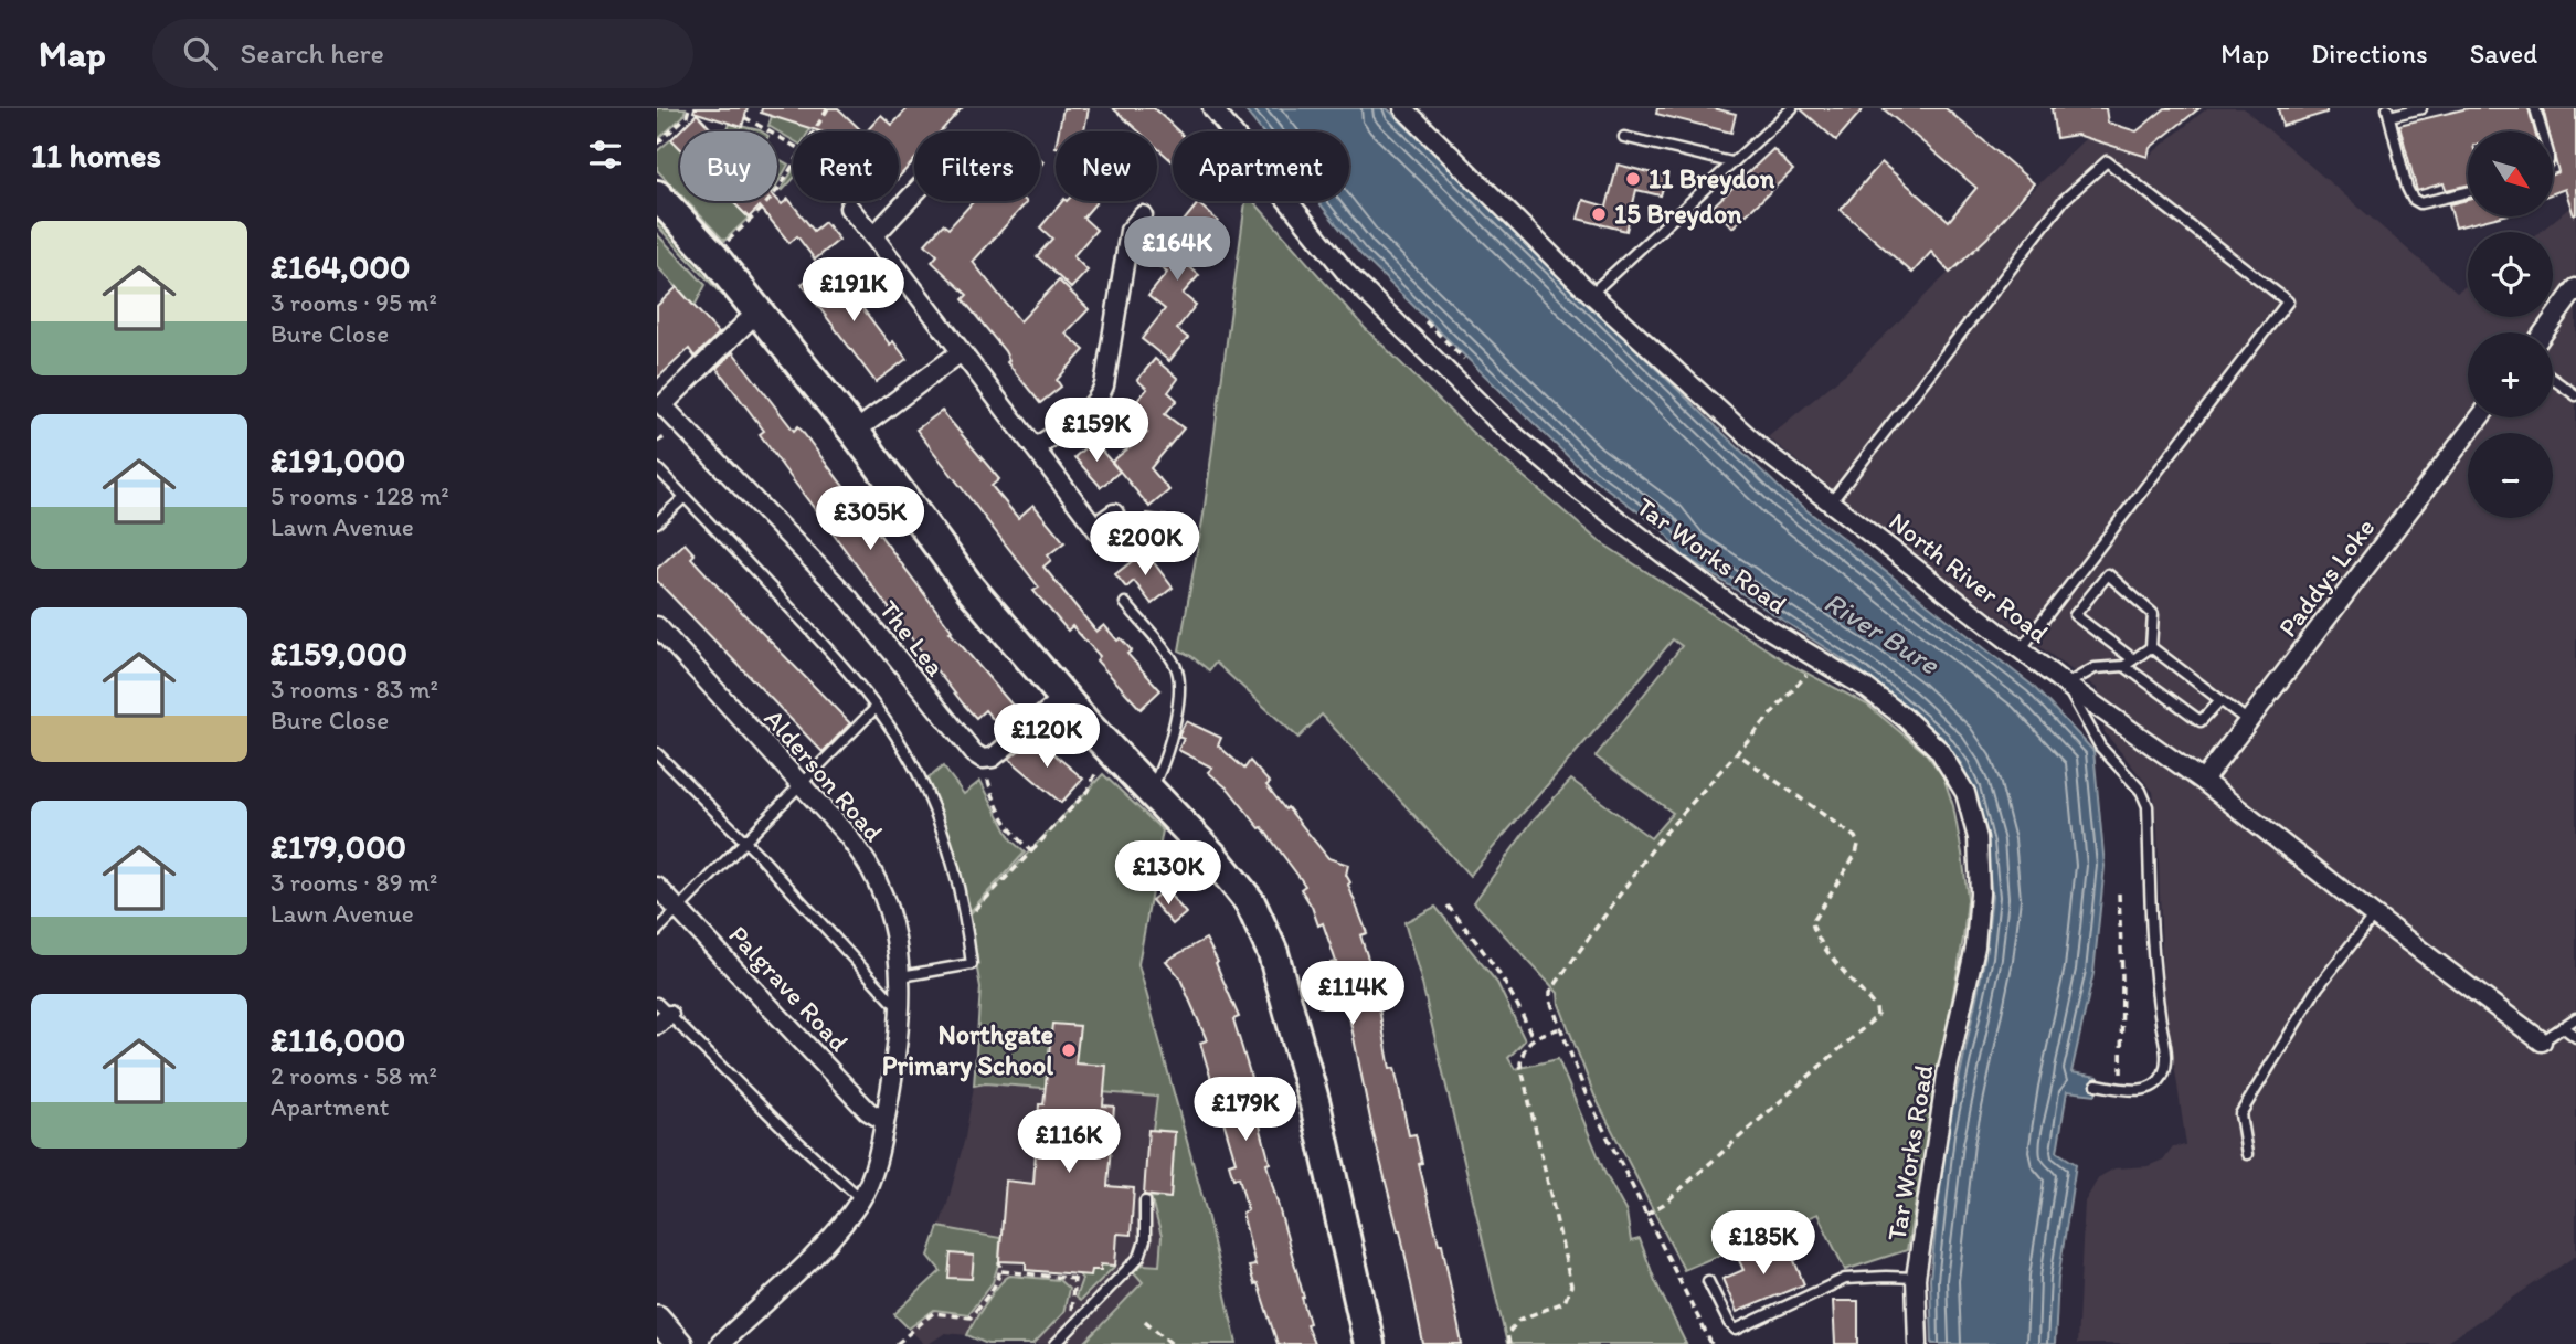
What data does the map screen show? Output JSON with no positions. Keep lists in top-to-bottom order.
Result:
{
  "streets": {
    "street": [
      "Tar Works Road",
      "North River Road",
      "Paddys Loke",
      "The Lea",
      "Alderson Road",
      "Palgrave Road"
    ]
  },
  "crossings": [
    ["North River Road", "Paddys Loke"],
    ["Alderson Road", "Palgrave Road"]
  ],
  "water": ["River Bure"],
  "places": ["11 Breydon", "15 Breydon", "Northgate Primary School"],
  "north": "bottom right",
  "page": {
    "header": "Map",
    "search": "Search here",
    "nav": ["Map", "Directions", "Saved"],
    "heading": "11 homes",
    "map_buttons": ["+", "−"],
    "chip": [
      "Buy",
      "Rent",
      "Filters",
      "New",
      "Apartment"
    ],
    "list": [
      {
        "name": "£164,000",
        "note": "3 rooms · 95 m² · Bure Close"
      },
      {
        "name": "£191,000",
        "note": "5 rooms · 128 m² · Lawn Avenue"
      },
      {
        "name": "£159,000",
        "note": "3 rooms · 83 m² · Bure Close"
      },
      {
        "name": "£179,000",
        "note": "3 rooms · 89 m² · Lawn Avenue"
      },
      {
        "name": "£116,000",
        "note": "2 rooms · 58 m² · Apartment"
      }
    ],
    "price": [
      "£164K",
      "£191K",
      "£159K",
      "£305K",
      "£200K",
      "£120K",
      "£130K",
      "£114K",
      "£179K",
      "£116K",
      "£185K"
    ]
  }
}
